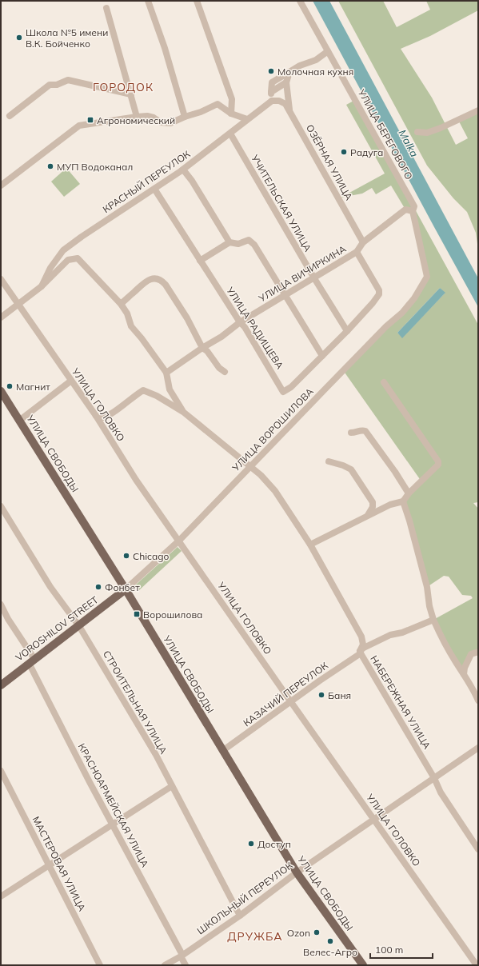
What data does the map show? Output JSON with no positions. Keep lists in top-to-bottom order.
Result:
{
  "streets": {
    "main road": ["УЛИЦА СВОБОДЫ", "VOROSHILOV STREET"],
    "street": [
      "УЛИЦА БЕРЕГОВОГО",
      "ОЗЁРНАЯ УЛИЦА",
      "КРАСНЫЙ ПЕРЕУЛОК",
      "УЧИТЕЛЬСКАЯ УЛИЦА",
      "УЛИЦА ВИЧИРКИНА",
      "УЛИЦА РАДИЩЕВА",
      "УЛИЦА ГОЛОВКО",
      "УЛИЦА ВОРОШИЛОВА",
      "КАЗАЧИЙ ПЕРЕУЛОК",
      "СТРОИТЕЛЬНАЯ УЛИЦА",
      "НАБЕРЕЖНАЯ УЛИЦА",
      "КРАСНОАРМЕЙСКАЯ УЛИЦА",
      "МАСТЕРОВАЯ УЛИЦА",
      "ШКОЛЬНЫЙ ПЕРЕУЛОК"
    ]
  },
  "crossings": [
    ["УЛИЦА БЕРЕГОВОГО", "УЛИЦА ВИЧИРКИНА"],
    ["УЛИЦА БЕРЕГОВОГО", "УЛИЦА ВОРОШИЛОВА"],
    ["ОЗЁРНАЯ УЛИЦА", "КРАСНЫЙ ПЕРЕУЛОК"],
    ["ОЗЁРНАЯ УЛИЦА", "УЛИЦА ВИЧИРКИНА"],
    ["КРАСНЫЙ ПЕРЕУЛОК", "УЧИТЕЛЬСКАЯ УЛИЦА"],
    ["КРАСНЫЙ ПЕРЕУЛОК", "УЛИЦА РАДИЩЕВА"],
    ["КРАСНЫЙ ПЕРЕУЛОК", "УЛИЦА ГОЛОВКО"],
    ["КРАСНЫЙ ПЕРЕУЛОК", "НАБЕРЕЖНАЯ УЛИЦА"],
    ["УЧИТЕЛЬСКАЯ УЛИЦА", "УЛИЦА ВИЧИРКИНА"],
    ["УЧИТЕЛЬСКАЯ УЛИЦА", "УЛИЦА РАДИЩЕВА"],
    ["УЛИЦА ВИЧИРКИНА", "УЛИЦА РАДИЩЕВА"],
    ["УЛИЦА ВИЧИРКИНА", "НАБЕРЕЖНАЯ УЛИЦА"],
    ["УЛИЦА ГОЛОВКО", "УЛИЦА ВОРОШИЛОВА"],
    ["УЛИЦА ГОЛОВКО", "КАЗАЧИЙ ПЕРЕУЛОК"],
    ["УЛИЦА ГОЛОВКО", "НАБЕРЕЖНАЯ УЛИЦА"],
    ["УЛИЦА ГОЛОВКО", "ШКОЛЬНЫЙ ПЕРЕУЛОК"],
    ["УЛИЦА ВОРОШИЛОВА", "УЛИЦА СВОБОДЫ"],
    ["УЛИЦА ВОРОШИЛОВА", "VOROSHILOV STREET"],
    ["УЛИЦА ВОРОШИЛОВА", "НАБЕРЕЖНАЯ УЛИЦА"],
    ["УЛИЦА СВОБОДЫ", "VOROSHILOV STREET"],
    ["УЛИЦА СВОБОДЫ", "КАЗАЧИЙ ПЕРЕУЛОК"],
    ["УЛИЦА СВОБОДЫ", "ШКОЛЬНЫЙ ПЕРЕУЛОК"],
    ["VOROSHILOV STREET", "СТРОИТЕЛЬНАЯ УЛИЦА"],
    ["VOROSHILOV STREET", "КРАСНОАРМЕЙСКАЯ УЛИЦА"],
    ["КАЗАЧИЙ ПЕРЕУЛОК", "НАБЕРЕЖНАЯ УЛИЦА"],
    ["СТРОИТЕЛЬНАЯ УЛИЦА", "ШКОЛЬНЫЙ ПЕРЕУЛОК"],
    ["НАБЕРЕЖНАЯ УЛИЦА", "ШКОЛЬНЫЙ ПЕРЕУЛОК"],
    ["КРАСНОАРМЕЙСКАЯ УЛИЦА", "ШКОЛЬНЫЙ ПЕРЕУЛОК"]
  ],
  "districts": ["ГОРОДОК", "ДРУЖБА"],
  "water": ["Malka"],
  "places": {
    "other": [
      "Школа №5 имени В.К. Бойченко",
      "Молочная кухня",
      "Радуга",
      "МУП Водоканал",
      "Магнит",
      "Chicago",
      "Фонбет",
      "Баня",
      "Доступ",
      "Ozon",
      "Велес-Агро"
    ],
    "transit": ["Агрономический", "Ворошилова"]
  },
  "scale_bar": "100 m"
}
